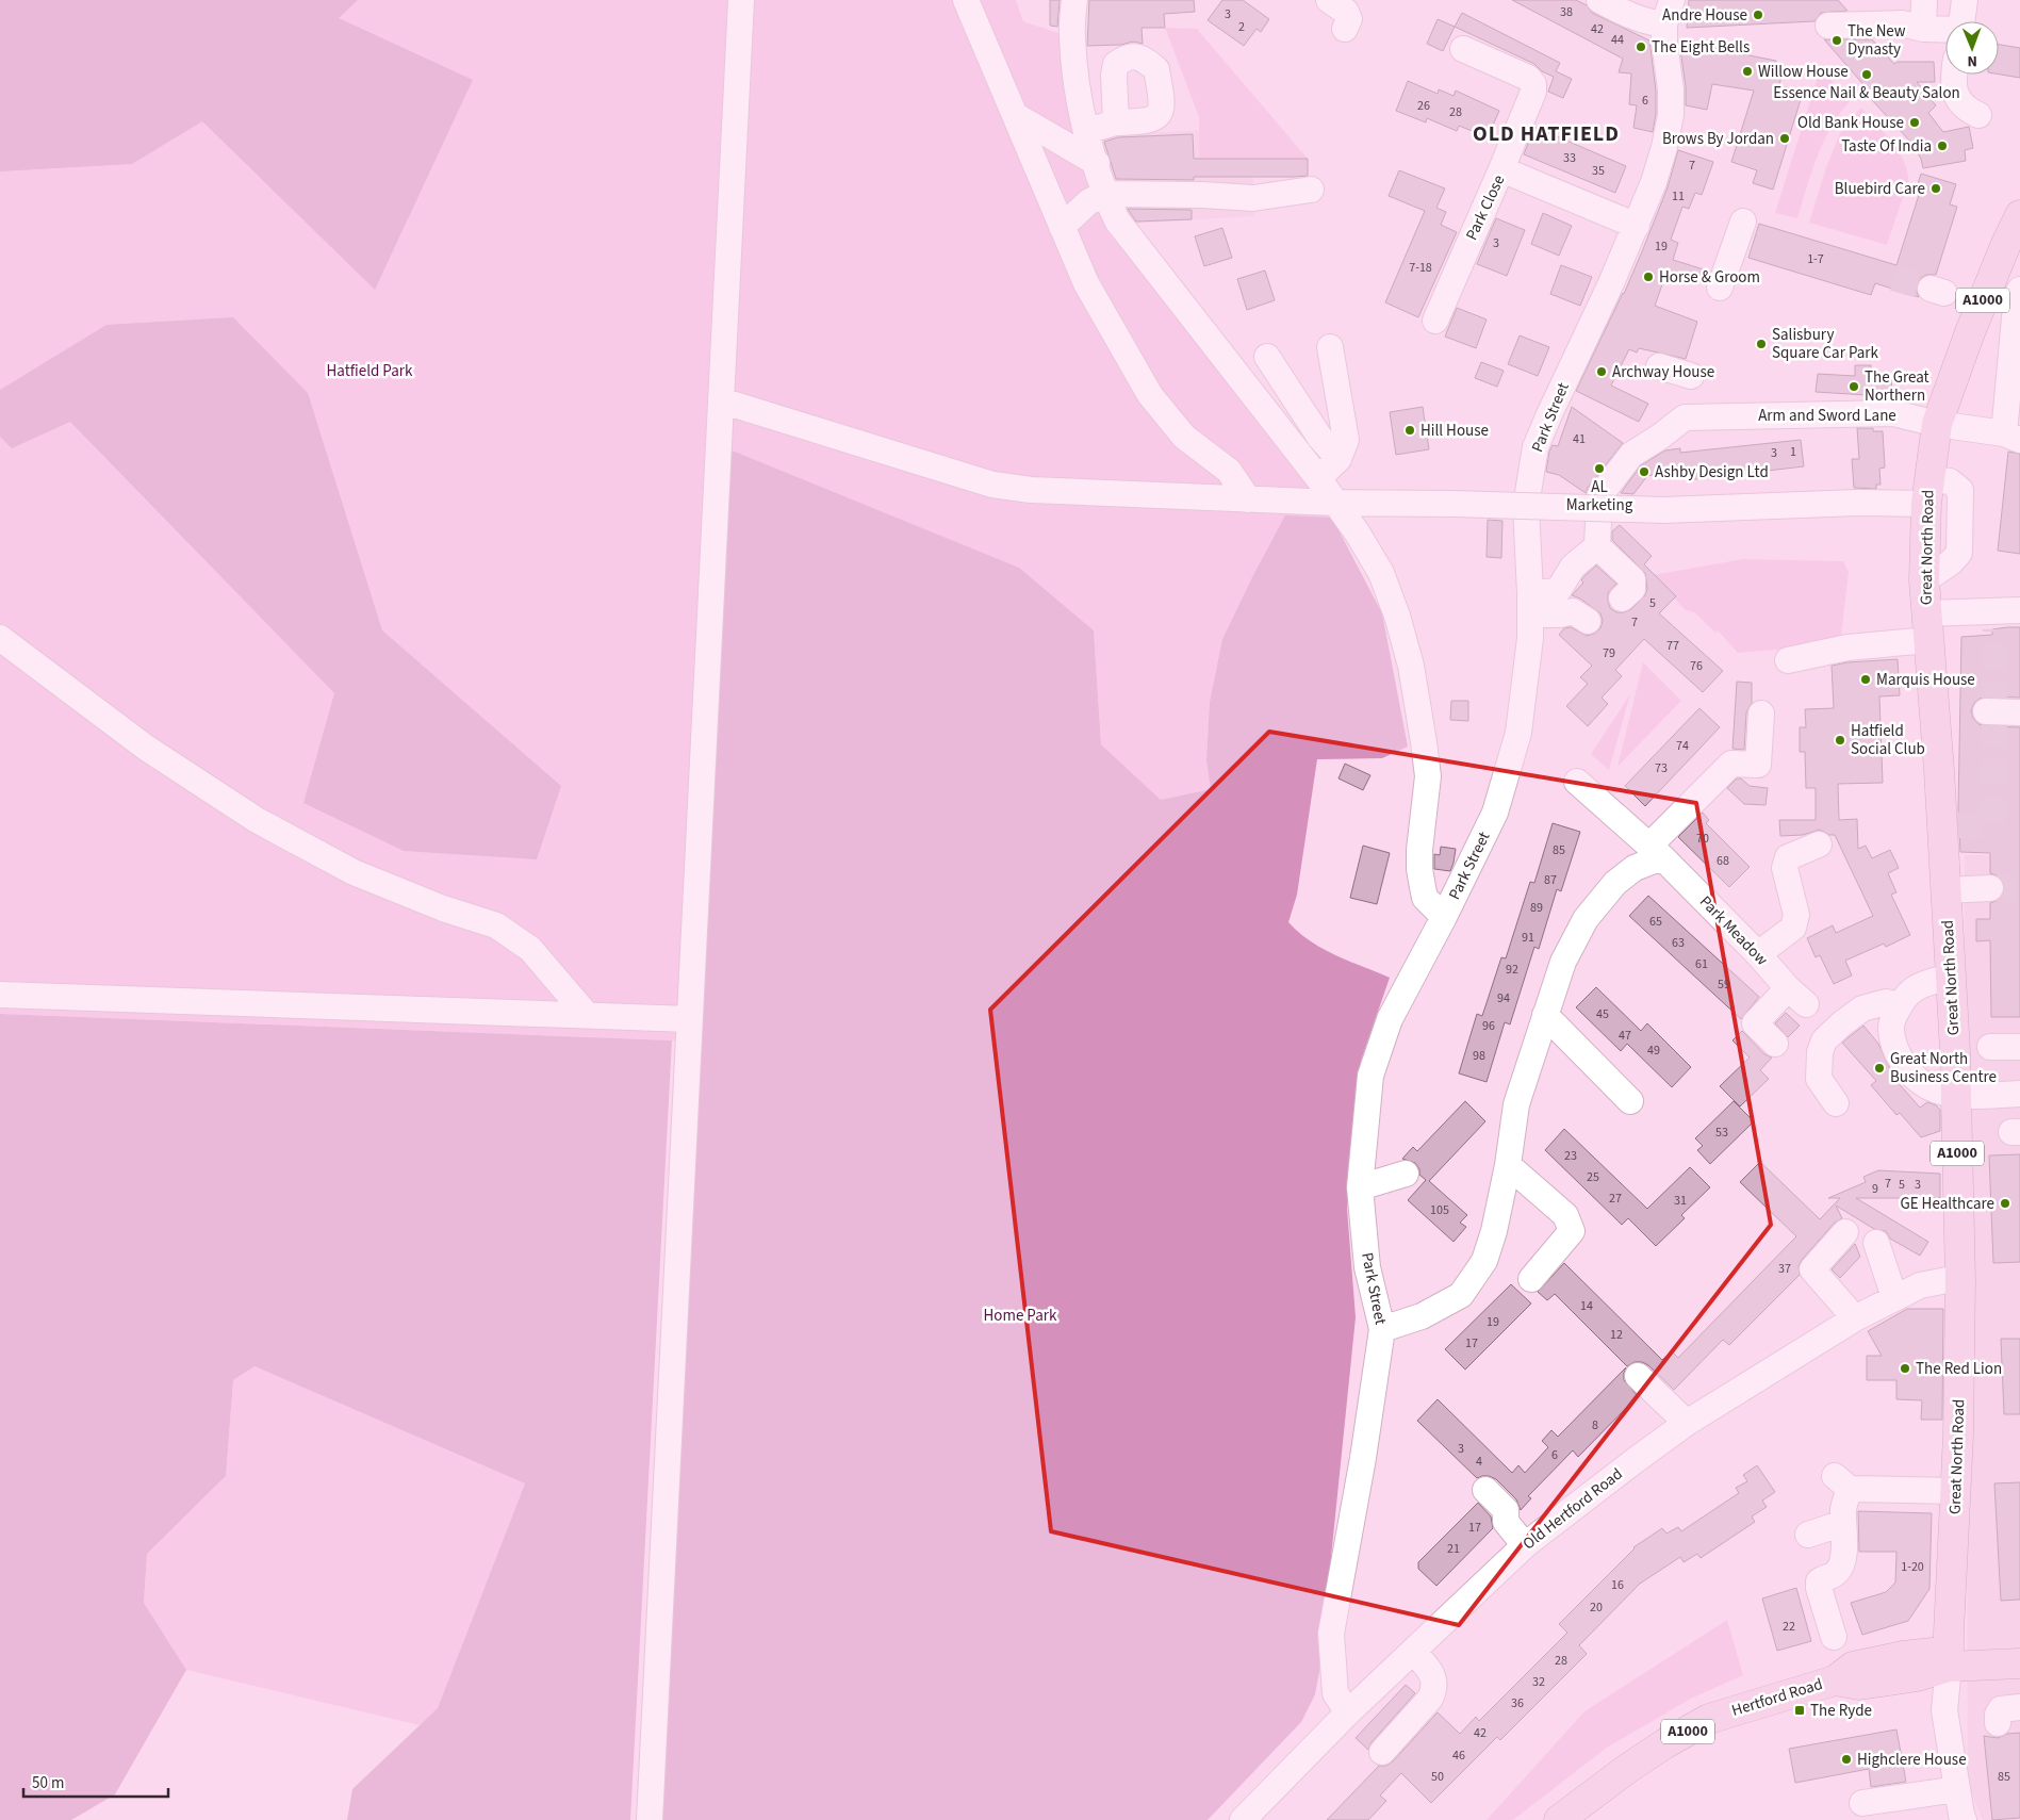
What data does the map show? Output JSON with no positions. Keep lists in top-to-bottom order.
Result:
{
  "streets": {
    "main road": ["A1000", "Great North Road", "Hertford Road"],
    "street": [
      "Park Close",
      "Arm and Sword Lane",
      "Park Street",
      "Park Meadow",
      "Old Hertford Road"
    ]
  },
  "crossings": [
    ["Park Close", "Park Street"],
    ["Arm and Sword Lane", "Great North Road"],
    ["Park Street", "Old Hertford Road"],
    ["Great North Road", "Old Hertford Road"],
    ["Great North Road", "Hertford Road"]
  ],
  "districts": ["OLD HATFIELD"],
  "parks": ["Hatfield Park", "Home Park"],
  "places": {
    "other": [
      "Andre House",
      "The New Dynasty",
      "The Eight Bells",
      "Willow House",
      "Essence Nail & Beauty Salon",
      "Old Bank House",
      "Brows By Jordan",
      "Taste Of India",
      "Bluebird Care",
      "Horse & Groom",
      "Salisbury Square Car Park",
      "Archway House",
      "The Great Northern",
      "Hill House",
      "AL Marketing",
      "Ashby Design Ltd",
      "Marquis House",
      "Hatfield Social Club",
      "Great North Business Centre",
      "GE Healthcare",
      "The Red Lion",
      "Highclere House"
    ],
    "transit": ["The Ryde"]
  },
  "house_numbers": [
    "38",
    "3",
    "2",
    "42",
    "44",
    "6",
    "26",
    "28",
    "33",
    "7",
    "35",
    "11",
    "3",
    "19",
    "1-7",
    "7-18",
    "41",
    "1",
    "3",
    "5",
    "7",
    "77",
    "79",
    "76",
    "74",
    "73",
    "70",
    "85",
    "68",
    "87",
    "89",
    "65",
    "91",
    "63",
    "61",
    "92",
    "59",
    "94",
    "45",
    "96",
    "47",
    "49",
    "98",
    "53",
    "23",
    "25",
    "7",
    "5",
    "3",
    "9",
    "27",
    "31",
    "105",
    "37",
    "14",
    "19",
    "12",
    "17",
    "8",
    "3",
    "6",
    "4",
    "17",
    "21",
    "1-20",
    "16",
    "20",
    "22",
    "28",
    "32",
    "36",
    "42",
    "46",
    "50",
    "85"
  ],
  "scale_bar": "50 m",
  "north": "bottom"
}
